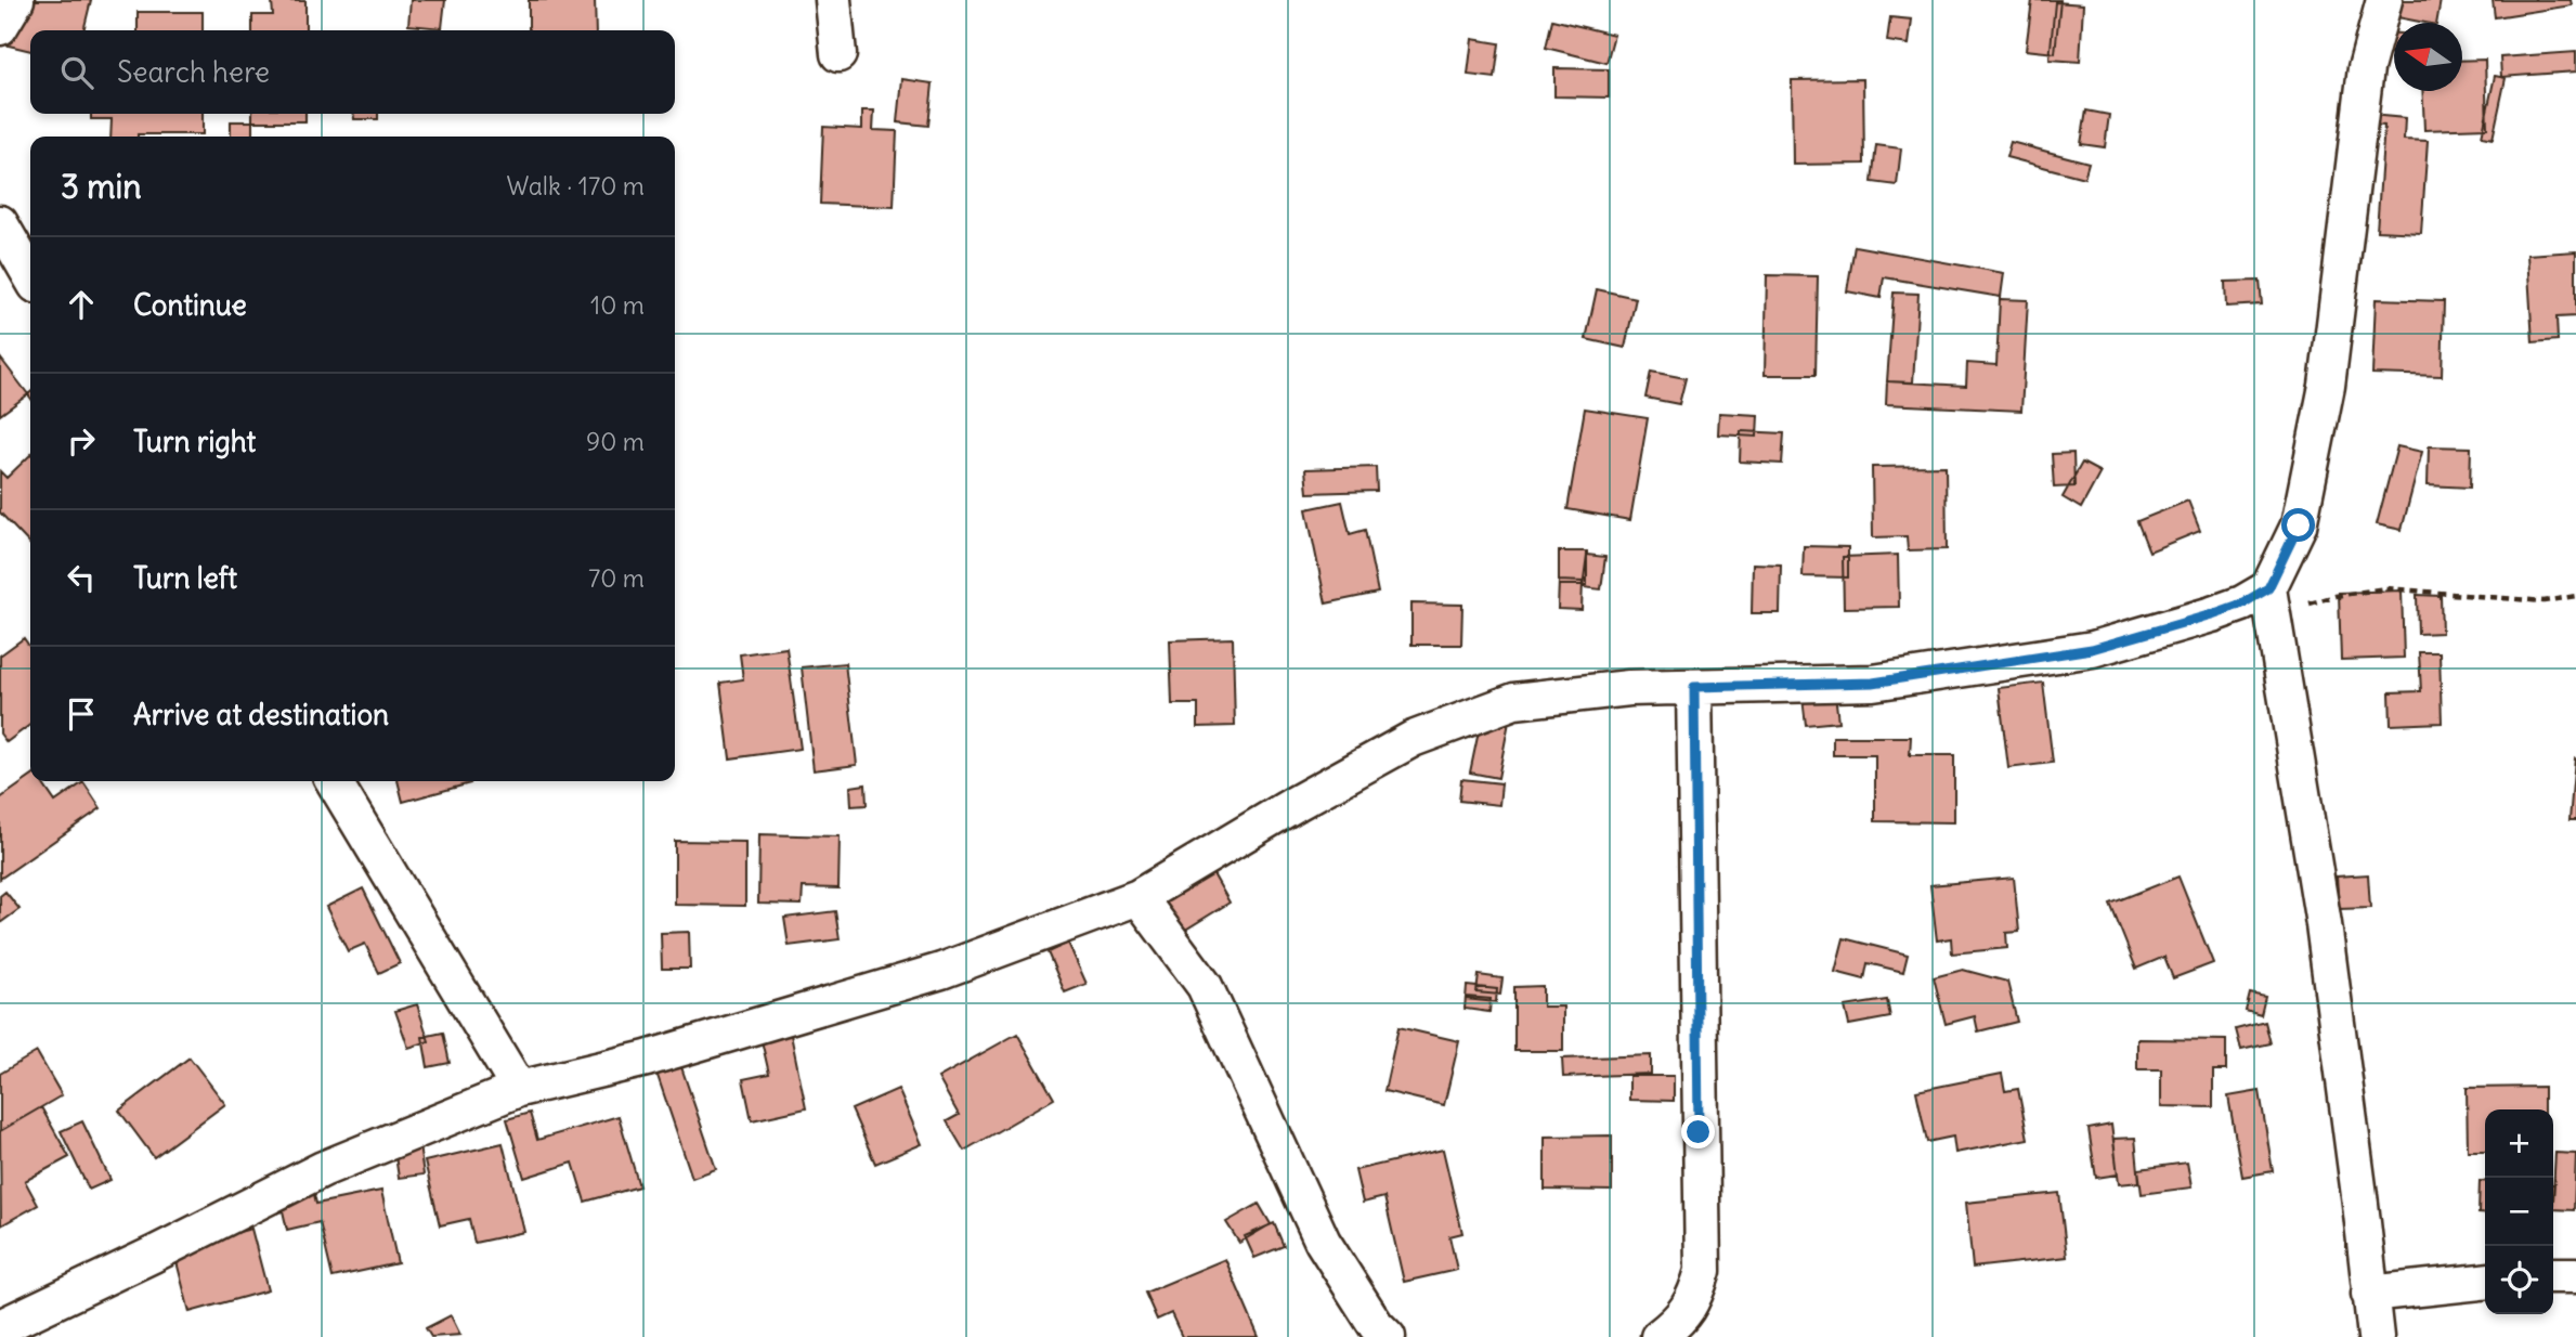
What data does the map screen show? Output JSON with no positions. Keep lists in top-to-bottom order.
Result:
{
  "north": "left",
  "page": {
    "search": "Search here",
    "heading": ["3 min", "Walk · 170 m"],
    "list": [
      ["Continue", "10 m"],
      ["Turn right", "90 m"],
      ["Turn left", "70 m"],
      "Arrive at destination"
    ],
    "map_buttons": ["+", "−"]
  }
}
